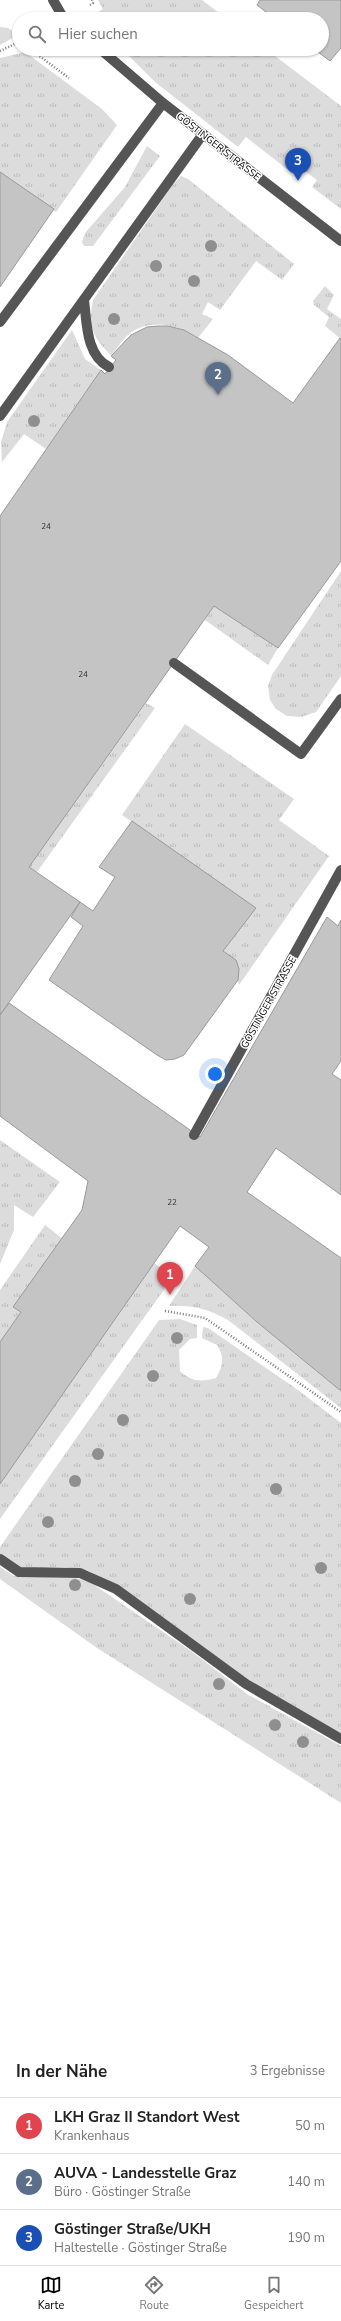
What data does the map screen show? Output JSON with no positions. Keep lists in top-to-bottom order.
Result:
{
  "streets": {
    "street": ["GÖSTINGER STRASSE"]
  },
  "house_numbers": ["24", "24", "22"],
  "page": {
    "search": "Hier suchen",
    "pins": ["3", "2", "1"],
    "heading": ["In der Nähe", "3 Ergebnisse"],
    "list": [
      {
        "mark": "1",
        "name": "LKH Graz II Standort West",
        "note": "Krankenhaus",
        "value": "50 m"
      },
      {
        "mark": "2",
        "name": "AUVA - Landesstelle Graz",
        "note": "Büro · Göstinger Straße",
        "value": "140 m"
      },
      {
        "mark": "3",
        "name": "Göstinger Straße/UKH",
        "note": "Haltestelle · Göstinger Straße",
        "value": "190 m"
      }
    ],
    "nav": ["Karte", "Route", "Gespeichert"]
  }
}
